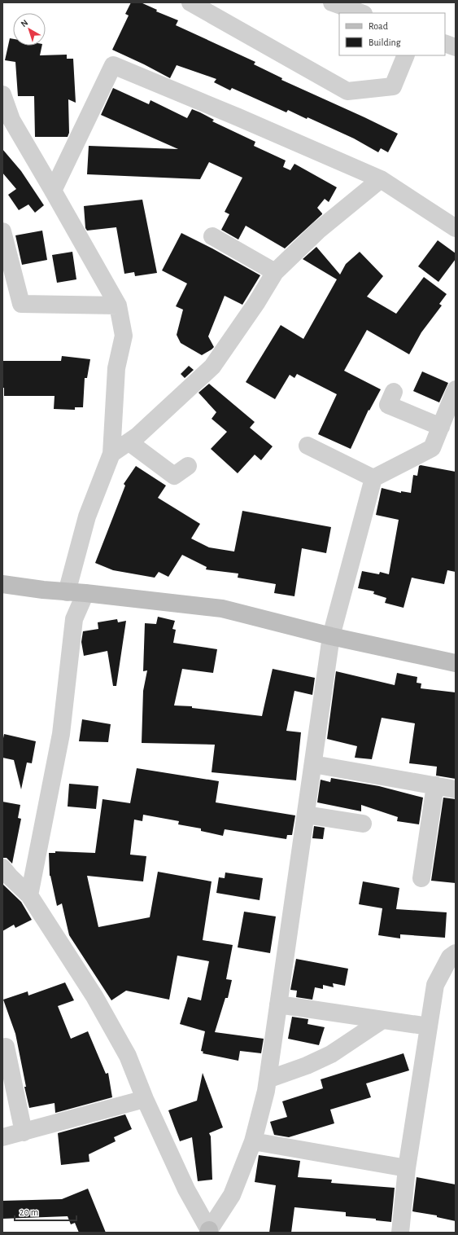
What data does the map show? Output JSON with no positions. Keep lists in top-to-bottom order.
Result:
{
  "legend": ["Road", "Building"],
  "scale_bar": "20 m",
  "north": "top left"
}
